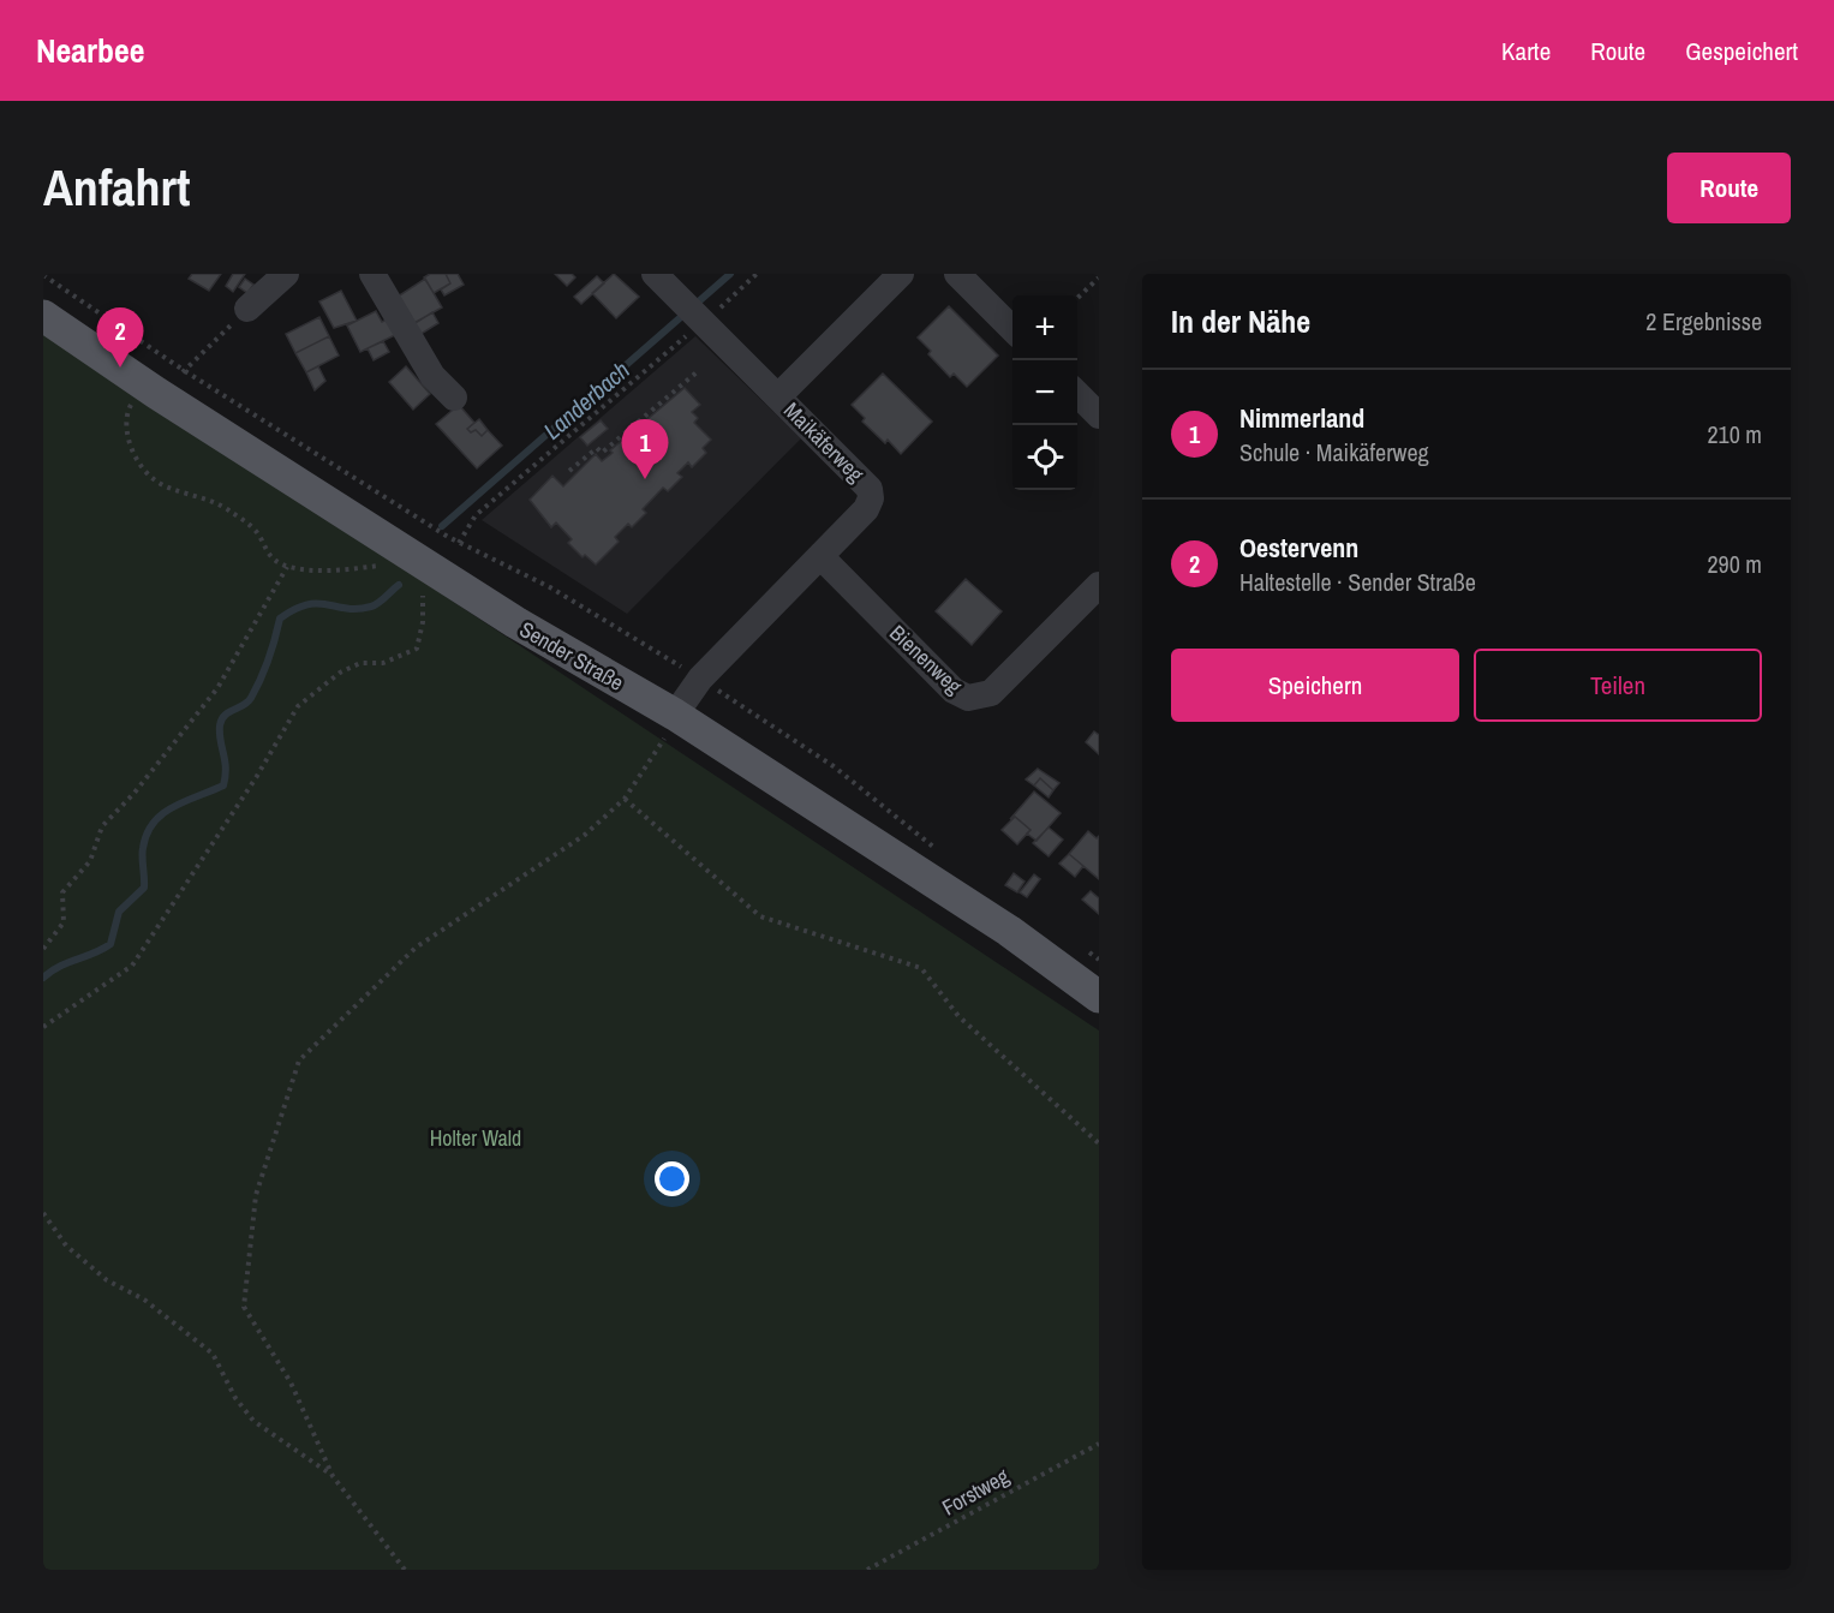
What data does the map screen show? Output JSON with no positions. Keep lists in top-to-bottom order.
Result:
{
  "streets": {
    "main road": ["Sender Straße"],
    "street": ["Maikäferweg", "Bienenweg"],
    "path": ["Forstweg"]
  },
  "crossings": [
    ["Maikäferweg", "Sender Straße"],
    ["Maikäferweg", "Bienenweg"]
  ],
  "water": ["Landerbach"],
  "parks": ["Holter Wald"],
  "page": {
    "header": "Nearbee",
    "nav": ["Karte", "Route", "Gespeichert"],
    "buttons": [
      "Route",
      ["Speichern", "Teilen"]
    ],
    "title": "Anfahrt",
    "heading": ["In der Nähe", "2 Ergebnisse"],
    "map_buttons": ["+", "−"],
    "pins": ["2", "1"],
    "list": [
      {
        "mark": "1",
        "name": "Nimmerland",
        "note": "Schule · Maikäferweg",
        "value": "210 m"
      },
      {
        "mark": "2",
        "name": "Oestervenn",
        "note": "Haltestelle · Sender Straße",
        "value": "290 m"
      }
    ]
  }
}
